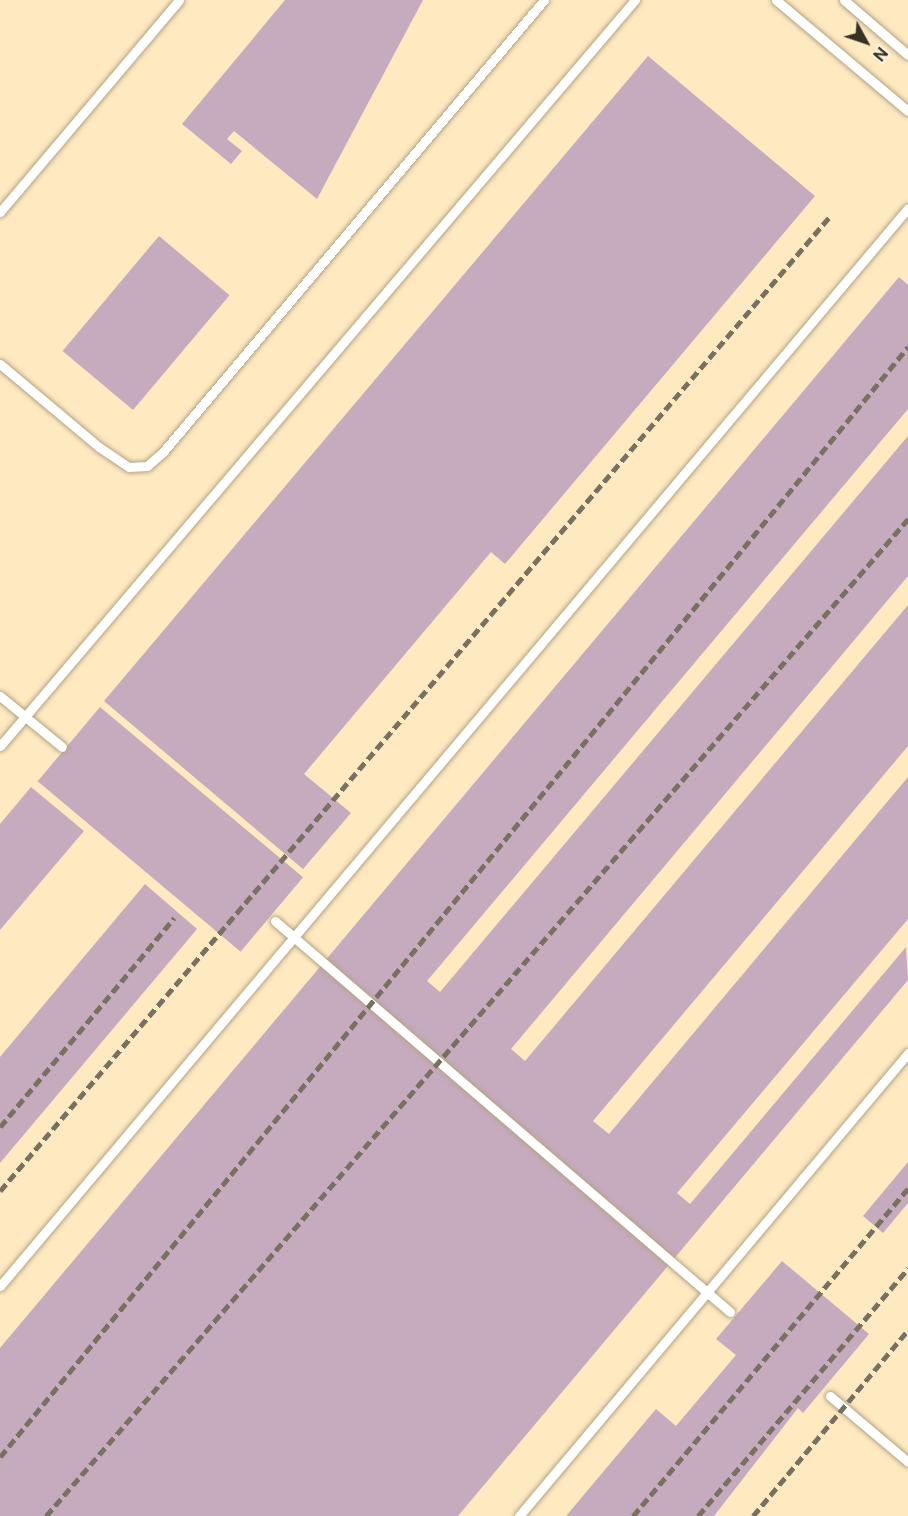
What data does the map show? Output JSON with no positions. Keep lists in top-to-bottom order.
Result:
{
  "north": "bottom right"
}
